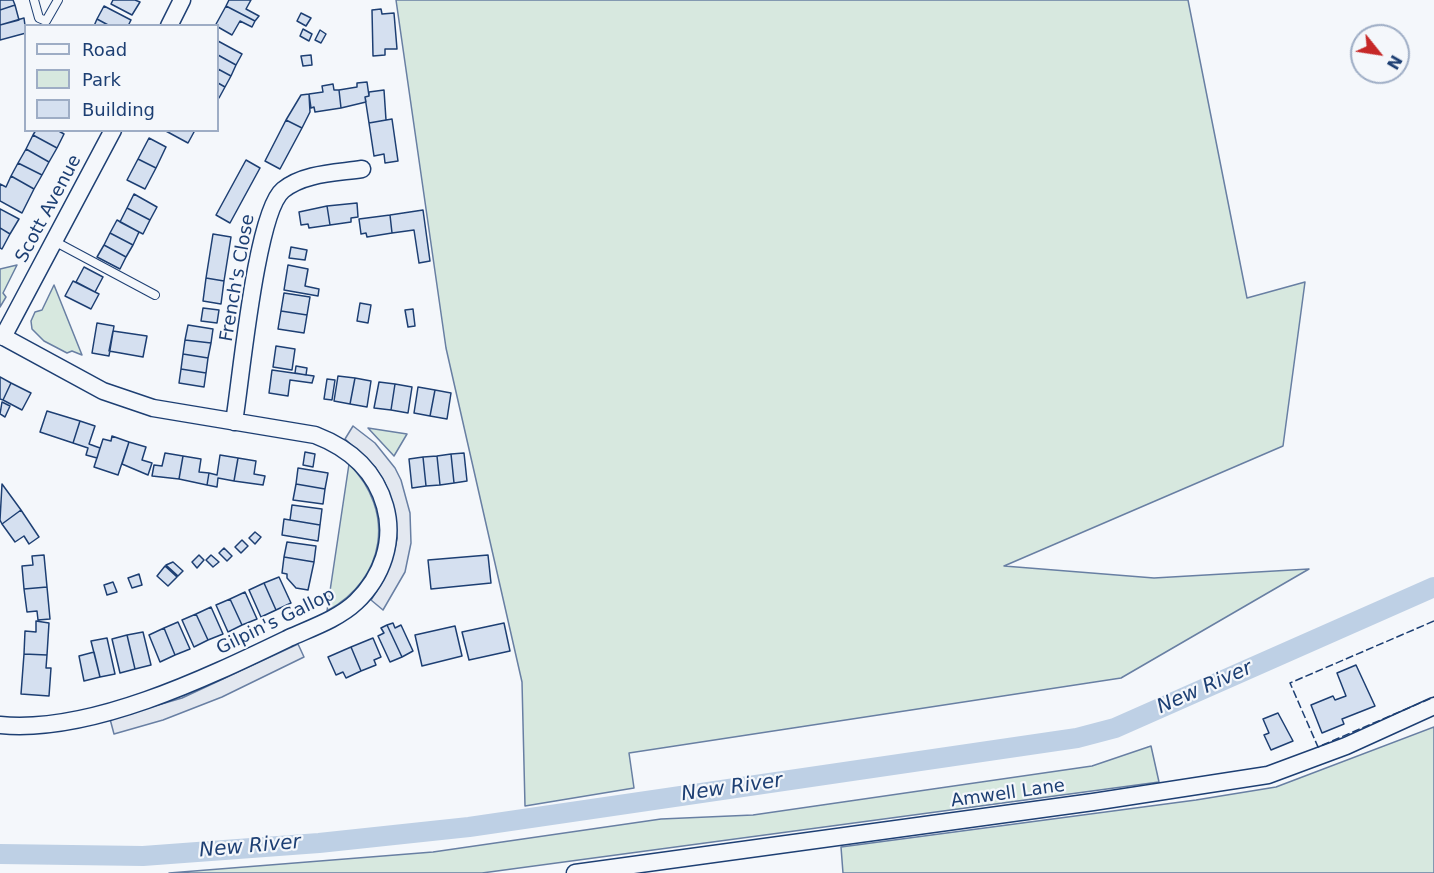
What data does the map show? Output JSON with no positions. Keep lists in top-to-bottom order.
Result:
{
  "streets": {
    "street": [
      "Scott Avenue",
      "French's Close",
      "Gilpin's Gallop",
      "Amwell Lane"
    ]
  },
  "crossings": [
    ["Scott Avenue", "Gilpin's Gallop"],
    ["French's Close", "Gilpin's Gallop"]
  ],
  "water": ["New River"],
  "legend": ["Road", "Park", "Building"],
  "north": "bottom right"
}
